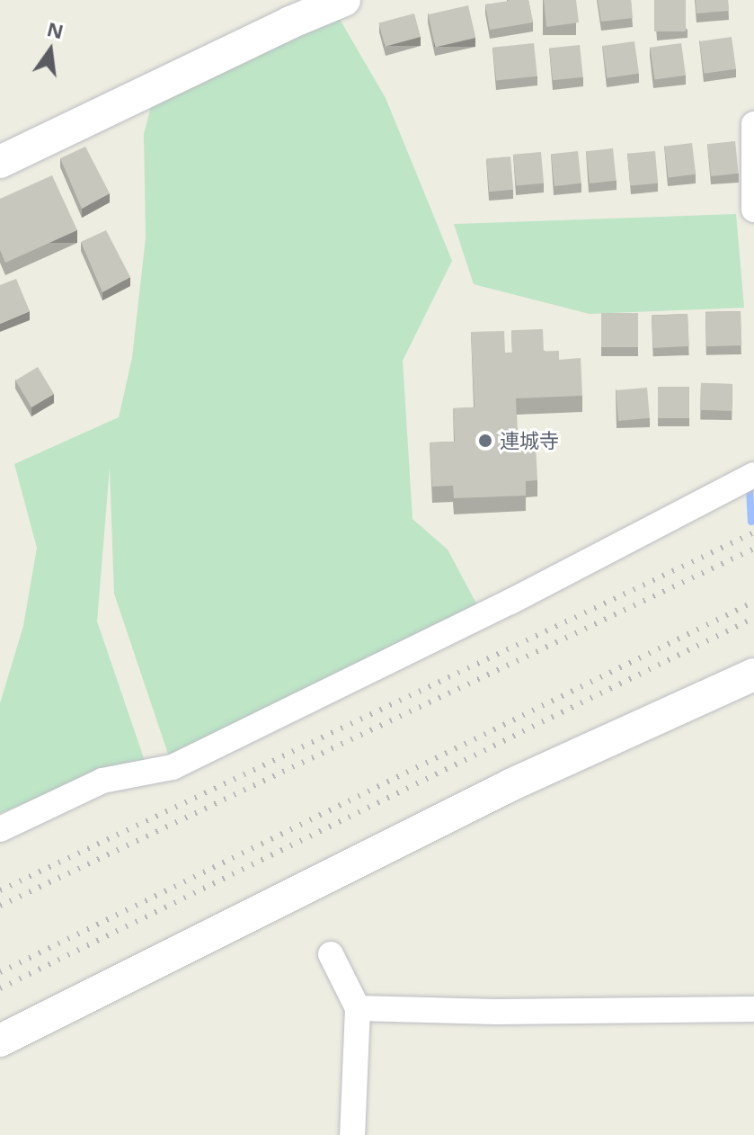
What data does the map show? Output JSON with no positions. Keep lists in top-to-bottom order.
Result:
{
  "places": ["連城寺"],
  "north": "top"
}
